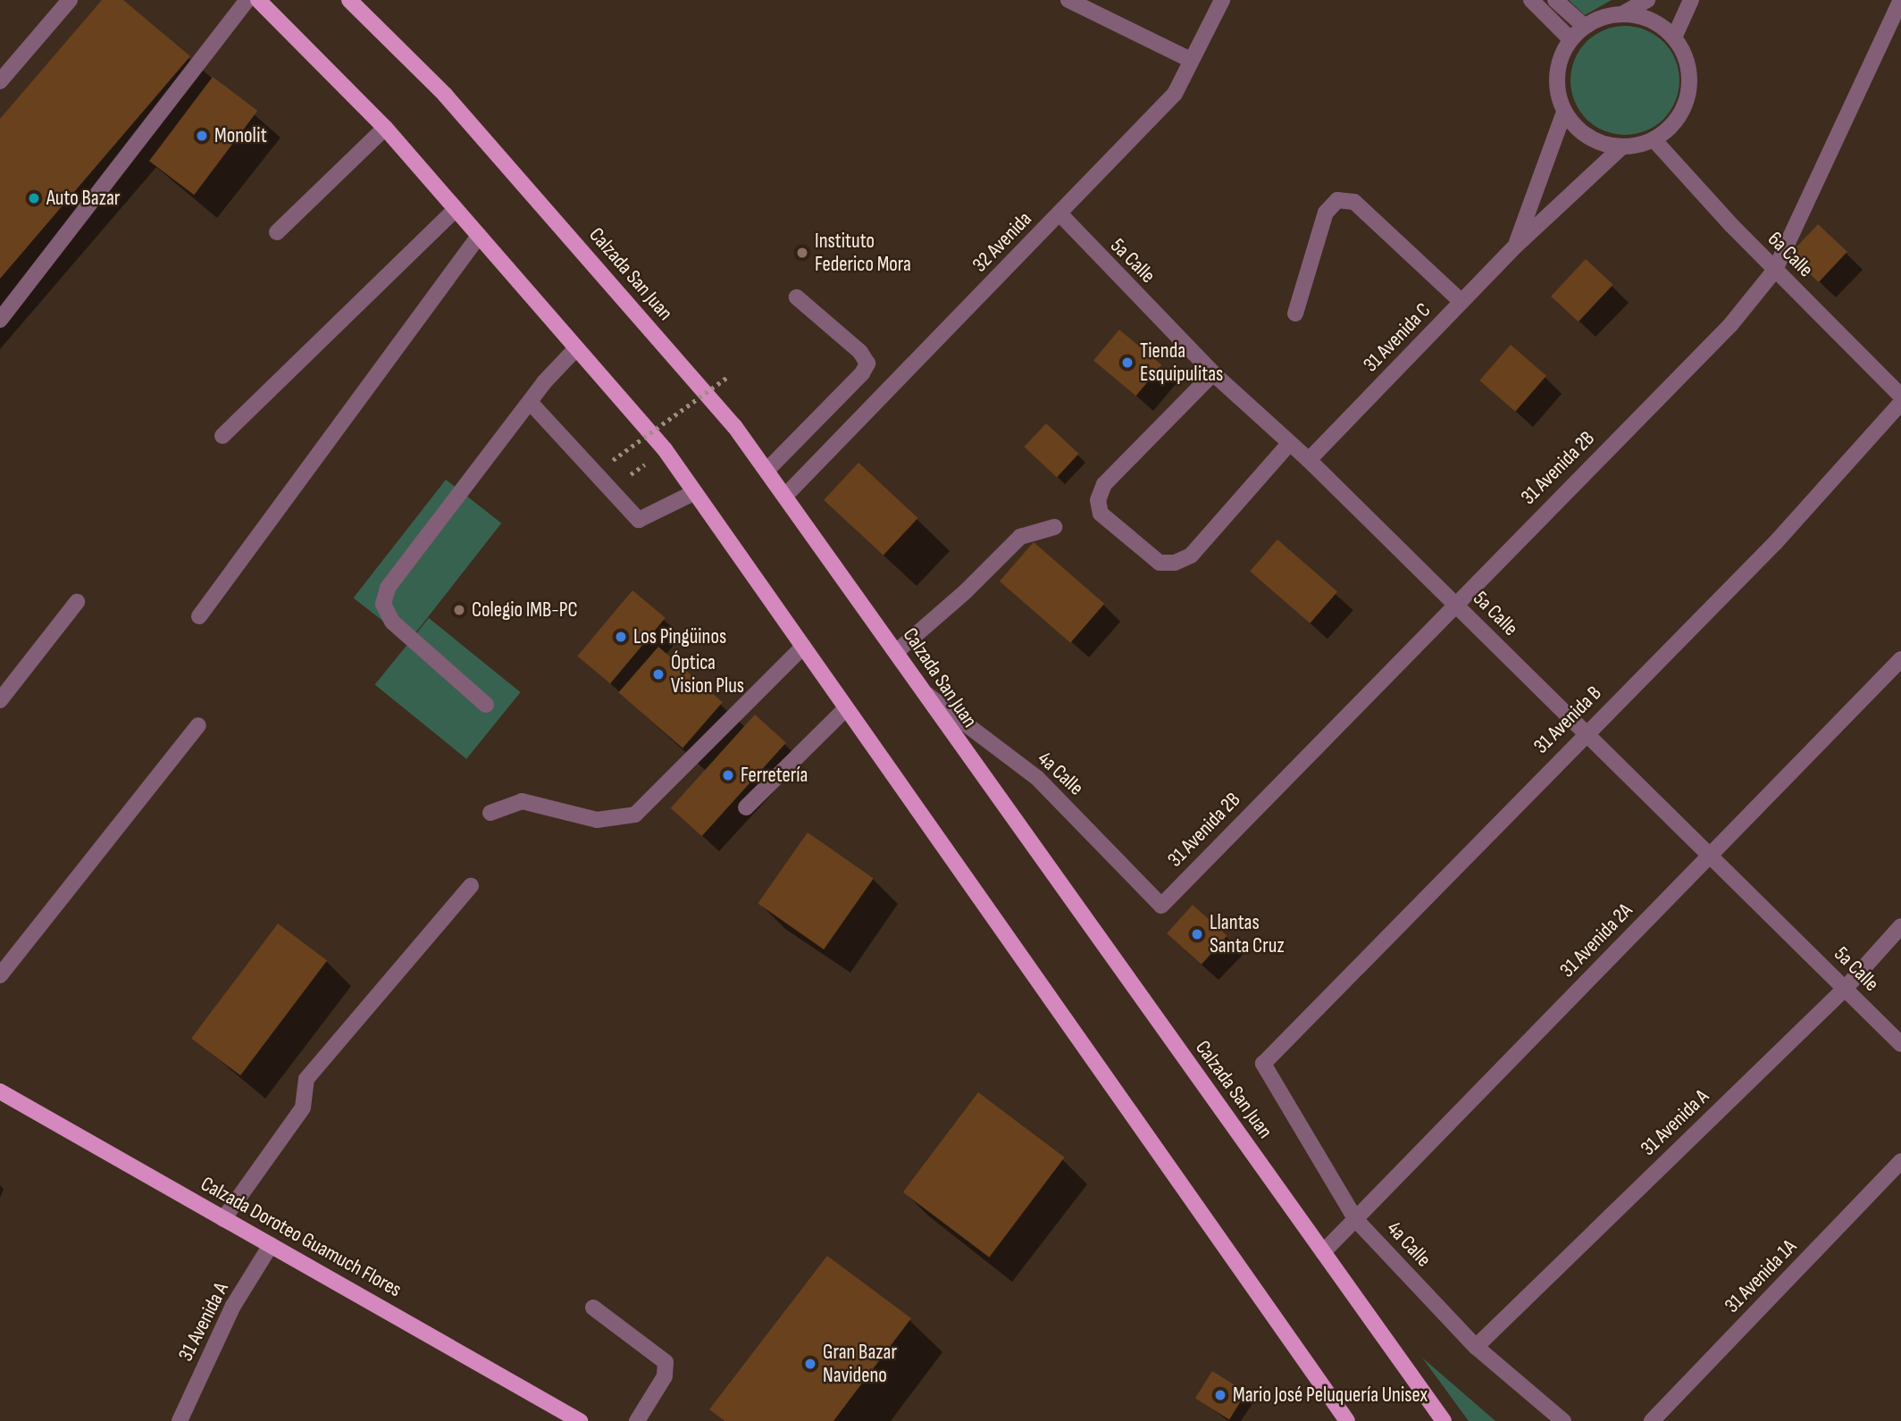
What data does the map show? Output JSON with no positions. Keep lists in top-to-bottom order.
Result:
{
  "streets": {
    "main road": ["Calzada San Juan", "Calzada Doroteo Guamuch Flores"],
    "street": [
      "32 Avenida",
      "6a Calle",
      "5a Calle",
      "31 Avenida C",
      "31 Avenida 2B",
      "31 Avenida B",
      "4a Calle",
      "31 Avenida 2A",
      "31 Avenida A",
      "31 Avenida 1A"
    ]
  },
  "crossings": [
    ["32 Avenida", "5a Calle"],
    ["32 Avenida", "Calzada San Juan"],
    ["6a Calle", "31 Avenida C"],
    ["6a Calle", "31 Avenida 2B"],
    ["5a Calle", "31 Avenida C"],
    ["5a Calle", "31 Avenida 2B"],
    ["5a Calle", "31 Avenida B"],
    ["5a Calle", "31 Avenida 2A"],
    ["5a Calle", "31 Avenida A"],
    ["Calzada San Juan", "4a Calle"],
    ["Calzada San Juan", "31 Avenida 2A"],
    ["31 Avenida 2B", "4a Calle"],
    ["31 Avenida B", "4a Calle"],
    ["4a Calle", "31 Avenida 2A"],
    ["4a Calle", "31 Avenida A"],
    ["31 Avenida A", "Calzada Doroteo Guamuch Flores"]
  ],
  "places": [
    "Monolit",
    "Auto Bazar",
    "Instituto Federico Mora",
    "Tienda Esquipulitas",
    "Colegio IMB-PC",
    "Los Pingüinos",
    "Óptica Vision Plus",
    "Ferretería",
    "Llantas Santa Cruz",
    "Gran Bazar Navideno",
    "Mario José Peluquería Unisex"
  ]
}
